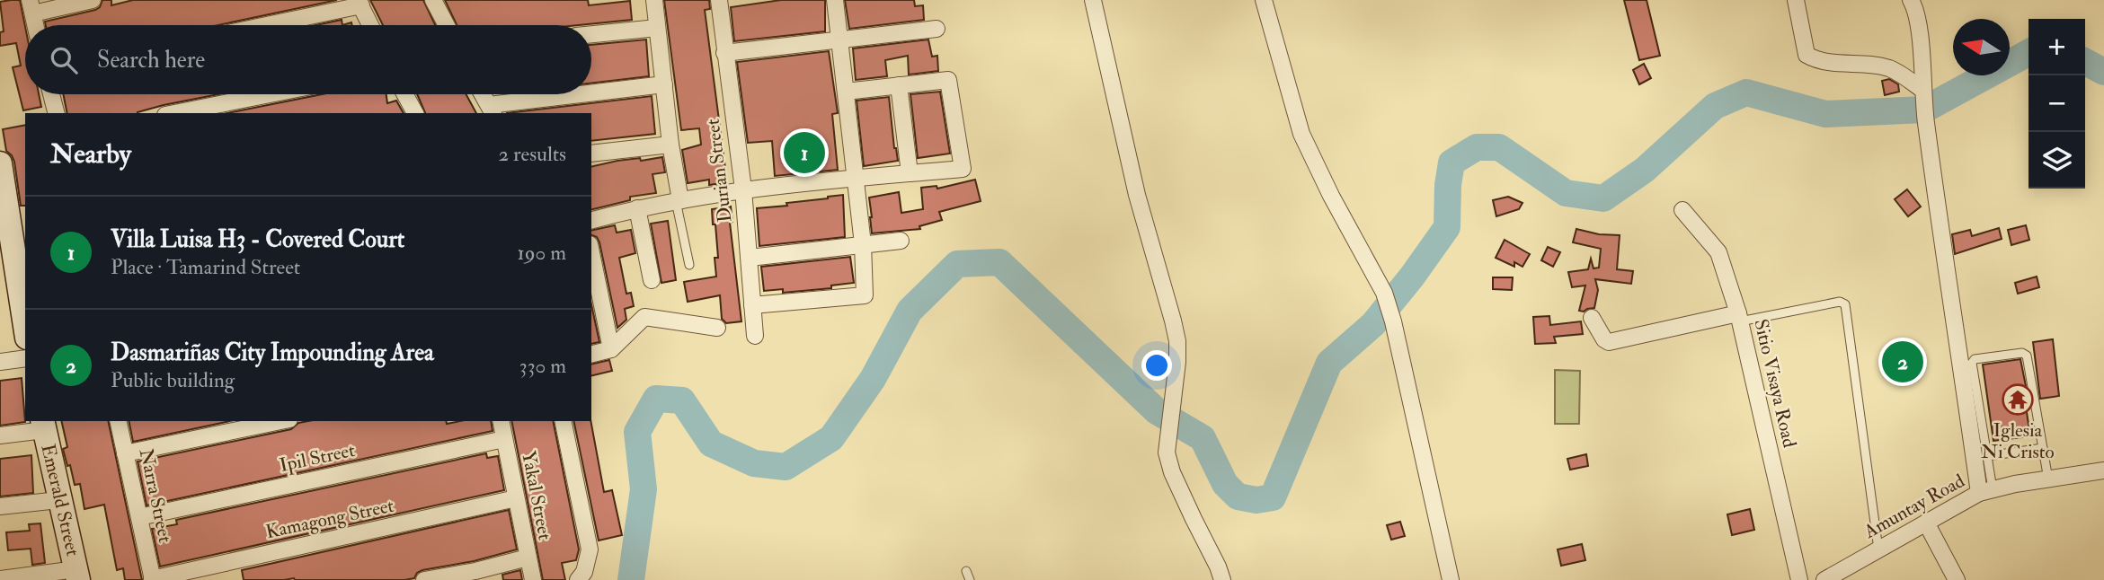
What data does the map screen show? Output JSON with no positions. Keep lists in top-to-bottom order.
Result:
{
  "streets": {
    "street": [
      "Durian Street",
      "Sitio Visaya Road",
      "Ipil Street",
      "Narra Street",
      "Yakal Street",
      "Emerald Street",
      "Amuntay Road",
      "Kamagong Street"
    ]
  },
  "crossings": [
    ["Ipil Street", "Narra Street"],
    ["Ipil Street", "Yakal Street"],
    ["Narra Street", "Kamagong Street"],
    ["Yakal Street", "Kamagong Street"]
  ],
  "places": {
    "temple": ["Iglesia Ni Cristo"]
  },
  "north": "left",
  "page": {
    "map_buttons": ["+", "−"],
    "search": "Search here",
    "heading": ["Nearby", "2 results"],
    "pins": ["1", "2"],
    "list": [
      {
        "mark": "1",
        "name": "Villa Luisa H3 - Covered Court",
        "note": "Place · Tamarind Street",
        "value": "190 m"
      },
      {
        "mark": "2",
        "name": "Dasmariñas City Impounding Area",
        "note": "Public building",
        "value": "330 m"
      }
    ]
  }
}
